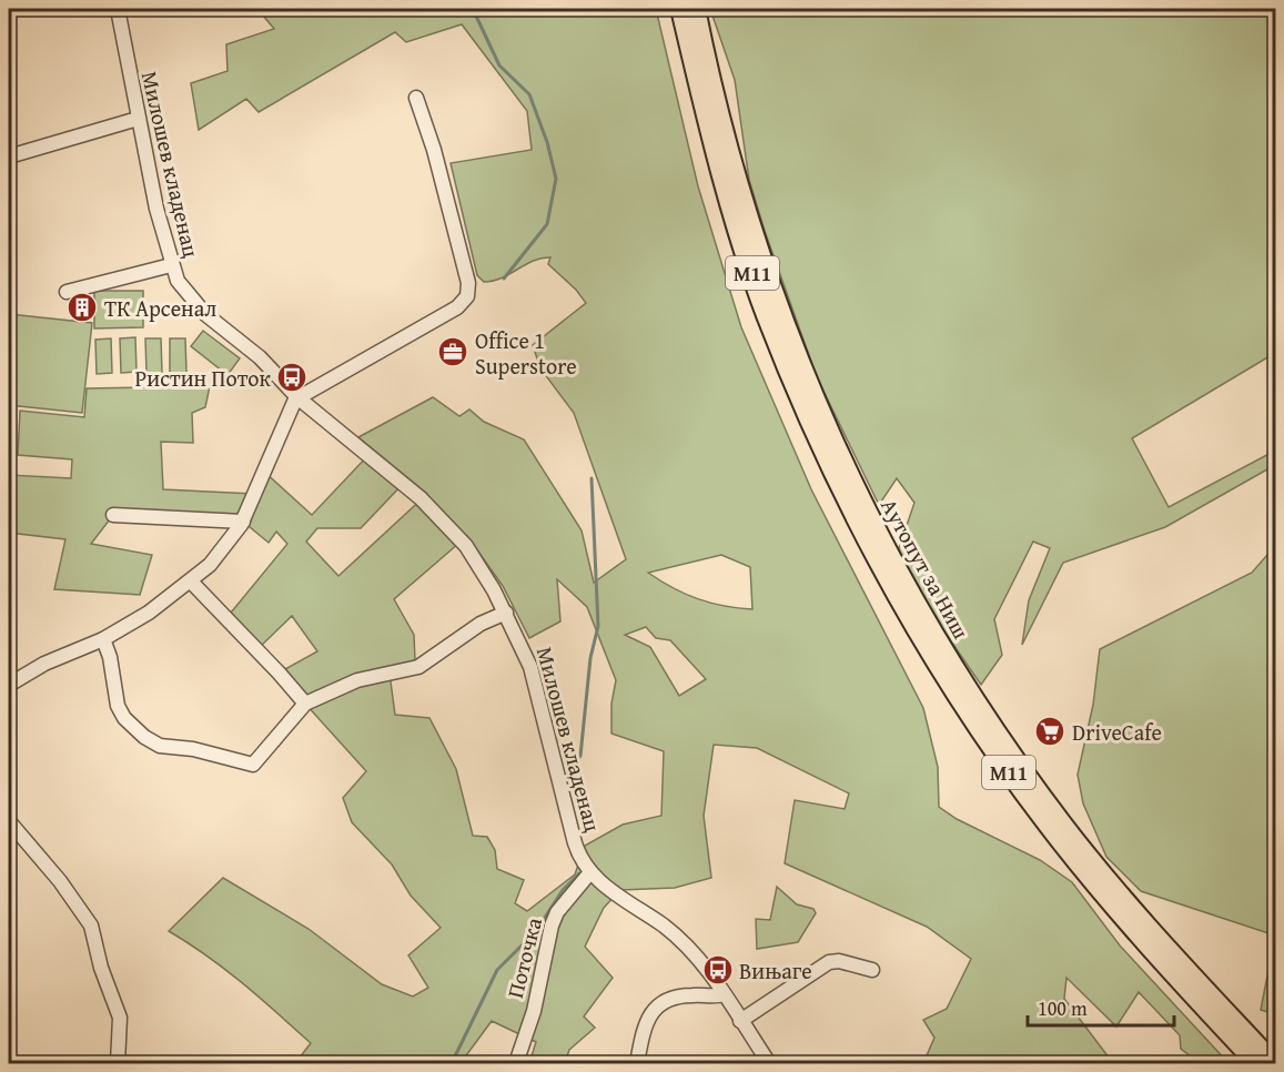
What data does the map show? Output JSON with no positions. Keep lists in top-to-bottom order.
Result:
{
  "streets": {
    "highway": ["M11", "Аутопут за Ниш"],
    "street": ["Милошев кладенац", "Поточка"]
  },
  "crossings": [
    ["Милошев кладенац", "Поточка"]
  ],
  "places": {
    "building": ["ТК Арсенал"],
    "office": ["Office 1 Superstore"],
    "bus stop": ["Ристин Поток", "Вињаге"],
    "supermarket": ["DriveCafe"]
  },
  "scale_bar": "100 m"
}
